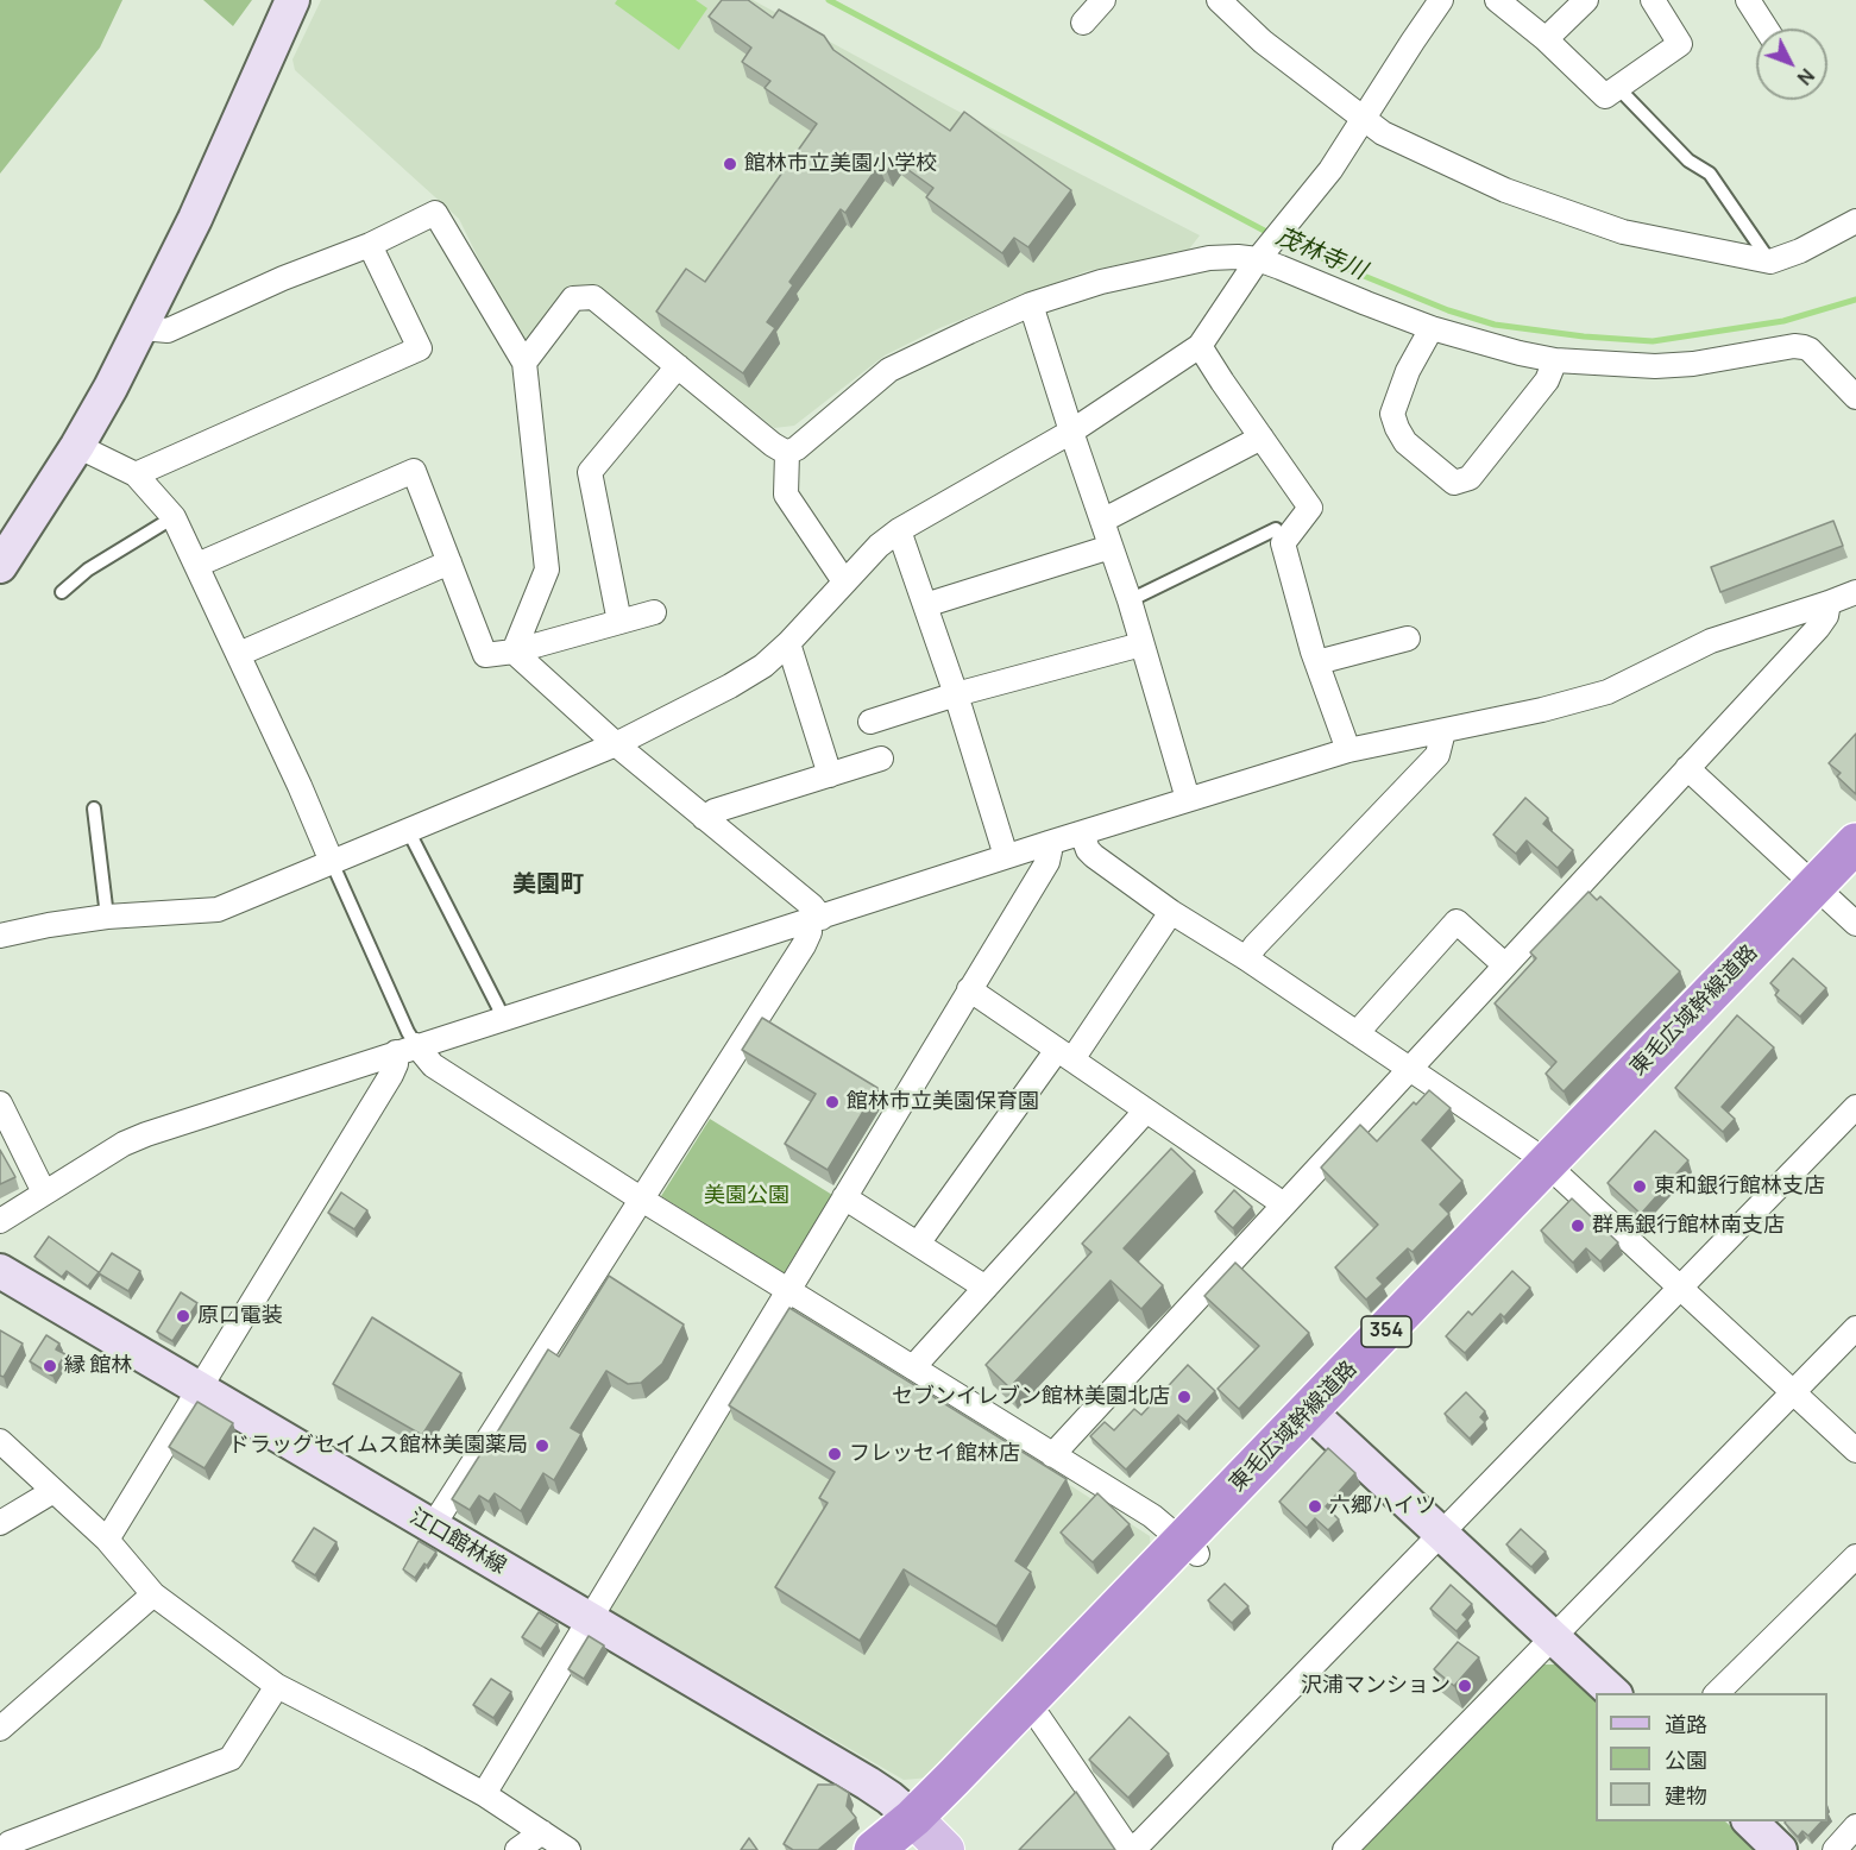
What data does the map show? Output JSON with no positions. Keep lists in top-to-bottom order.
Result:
{
  "streets": {
    "highway": ["東毛広域幹線道路", "354"],
    "main road": ["江口館林線"]
  },
  "crossings": [
    ["東毛広域幹線道路", "江口館林線"]
  ],
  "districts": ["美園町"],
  "water": ["茂林寺川"],
  "parks": ["美園公園"],
  "places": [
    "館林市立美園小学校",
    "館林市立美園保育園",
    "東和銀行館林支店",
    "群馬銀行館林南支店",
    "原口電装",
    "縁 館林",
    "セブンイレブン館林美園北店",
    "ドラッグセイムス館林美園薬局",
    "フレッセイ館林店",
    "六郷ハイツ",
    "沢浦マンション"
  ],
  "legend": ["道路", "公園", "建物"],
  "north": "bottom right"
}
